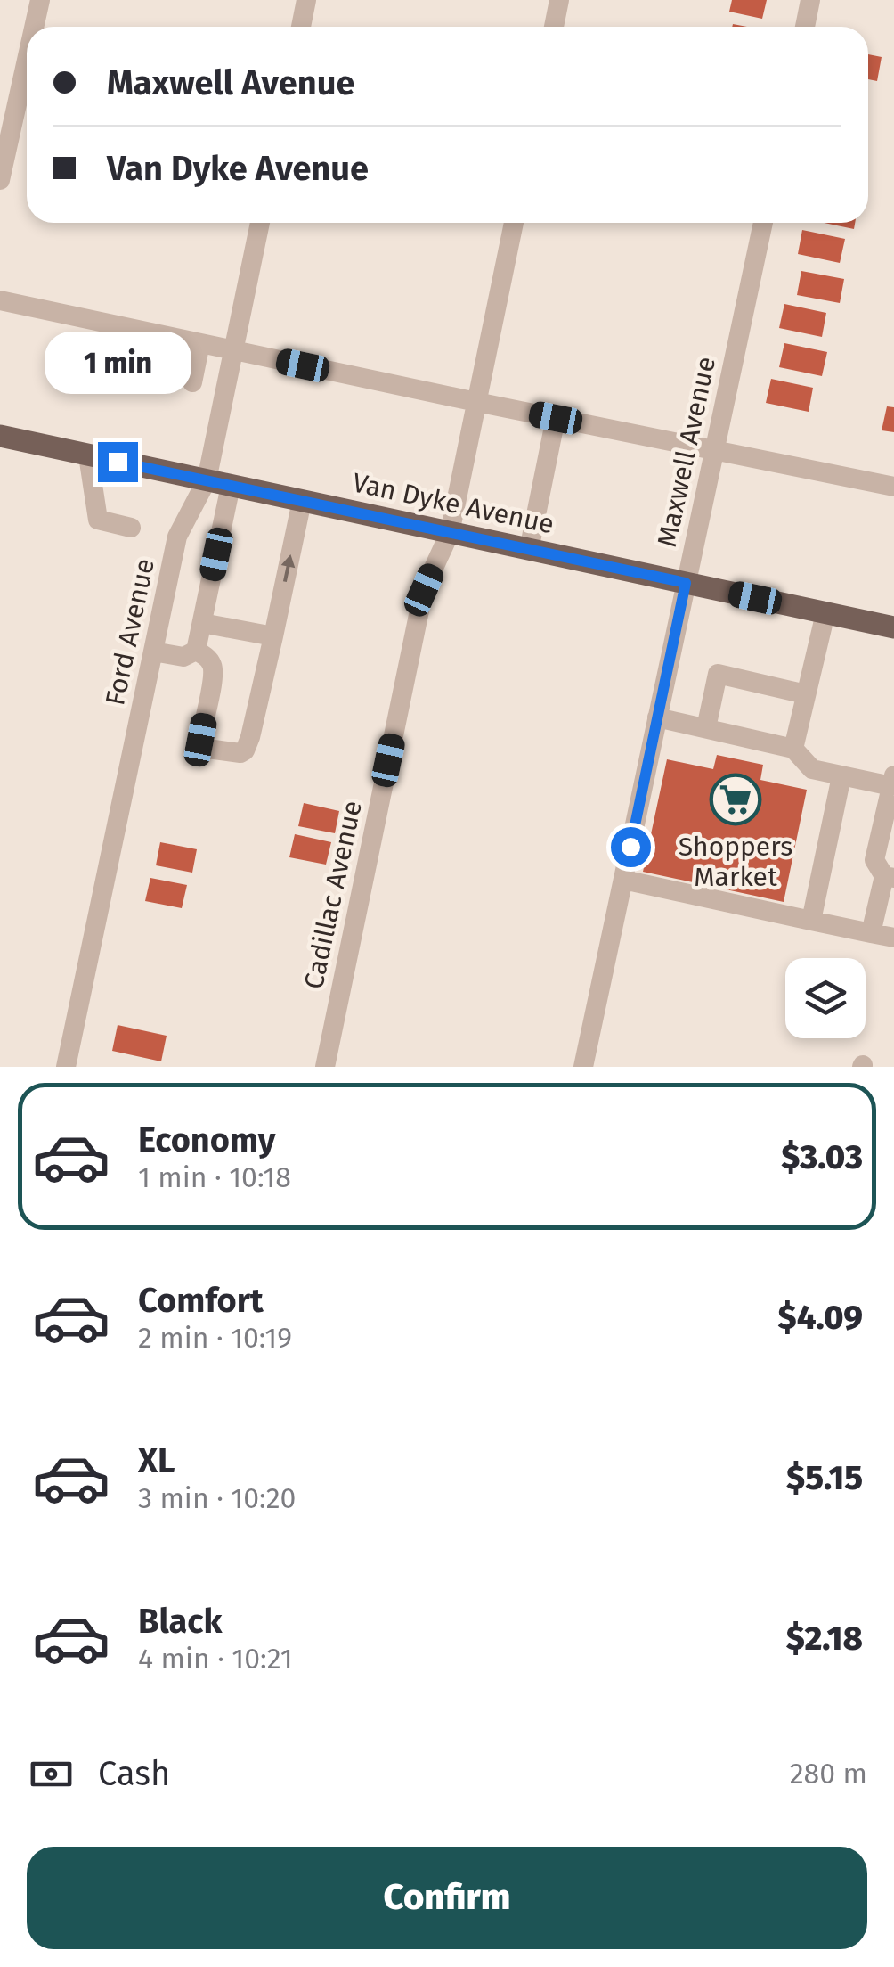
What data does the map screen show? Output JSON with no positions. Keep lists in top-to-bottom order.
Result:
{
  "streets": {
    "main road": ["Van Dyke Avenue"],
    "street": ["Maxwell Avenue", "Ford Avenue", "Cadillac Avenue"]
  },
  "crossings": [
    ["Maxwell Avenue", "Van Dyke Avenue"],
    ["Van Dyke Avenue", "Ford Avenue"],
    ["Van Dyke Avenue", "Cadillac Avenue"]
  ],
  "places": {
    "supermarket": ["Shoppers Market"]
  },
  "page": {
    "banner": ["Maxwell Avenue", "Van Dyke Avenue"],
    "bubble": "1 min",
    "list": [
      {
        "name": "Economy",
        "note": "1 min · 10:18",
        "value": "$3.03"
      },
      {
        "name": "Comfort",
        "note": "2 min · 10:19",
        "value": "$4.09"
      },
      {
        "name": "XL",
        "note": "3 min · 10:20",
        "value": "$5.15"
      },
      {
        "name": "Black",
        "note": "4 min · 10:21",
        "value": "$2.18"
      }
    ],
    "pay": ["Cash", "280 m"],
    "buttons": "Confirm"
  }
}
